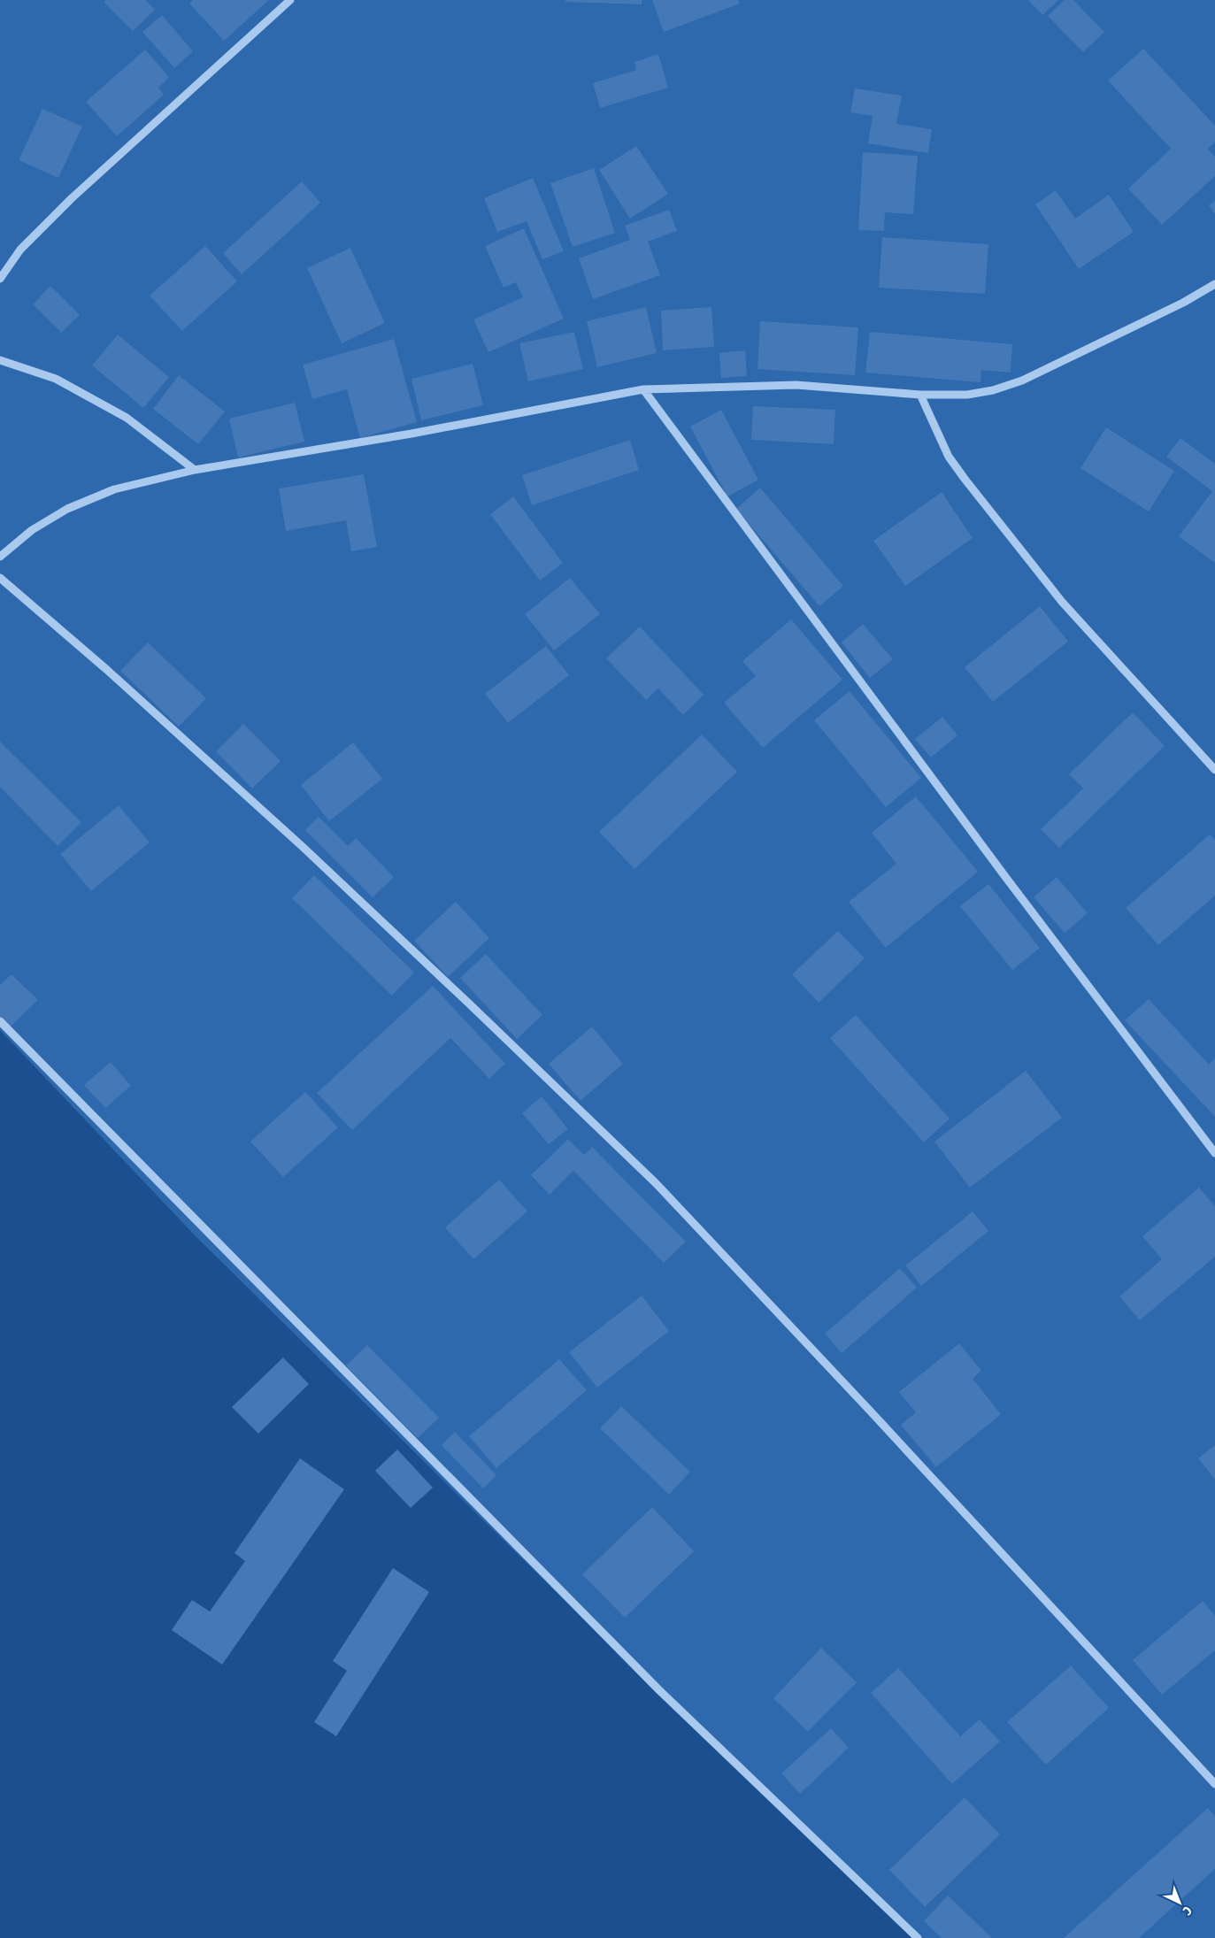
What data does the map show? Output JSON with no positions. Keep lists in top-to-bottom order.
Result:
{
  "north": "bottom right"
}
